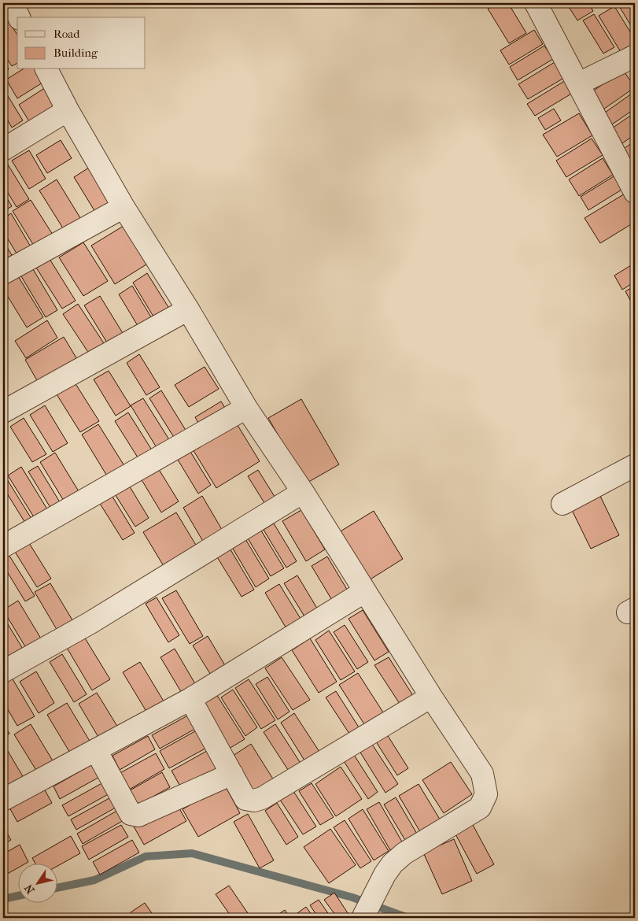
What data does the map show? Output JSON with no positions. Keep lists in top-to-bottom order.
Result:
{
  "legend": ["Road", "Building"],
  "north": "bottom left"
}
